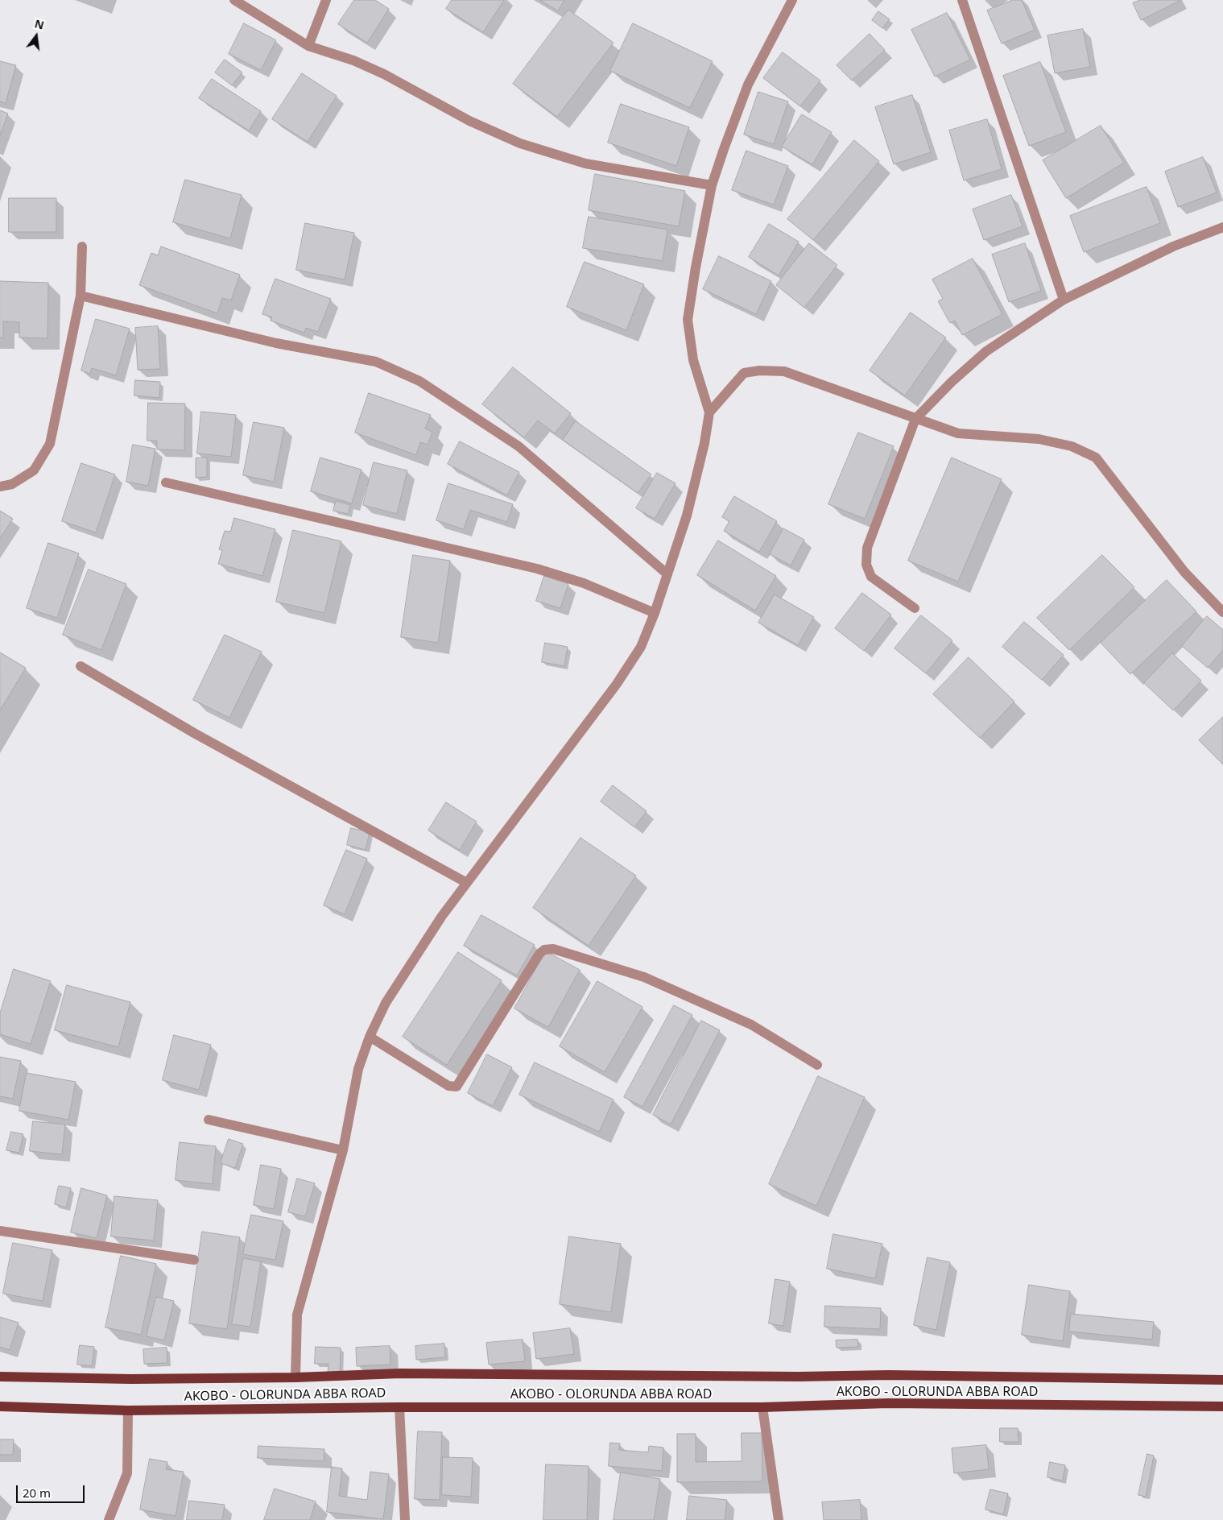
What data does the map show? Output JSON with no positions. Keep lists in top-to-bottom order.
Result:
{
  "streets": {
    "main road": ["AKOBO - OLORUNDA ABBA ROAD"]
  },
  "scale_bar": "20 m",
  "north": "top"
}
